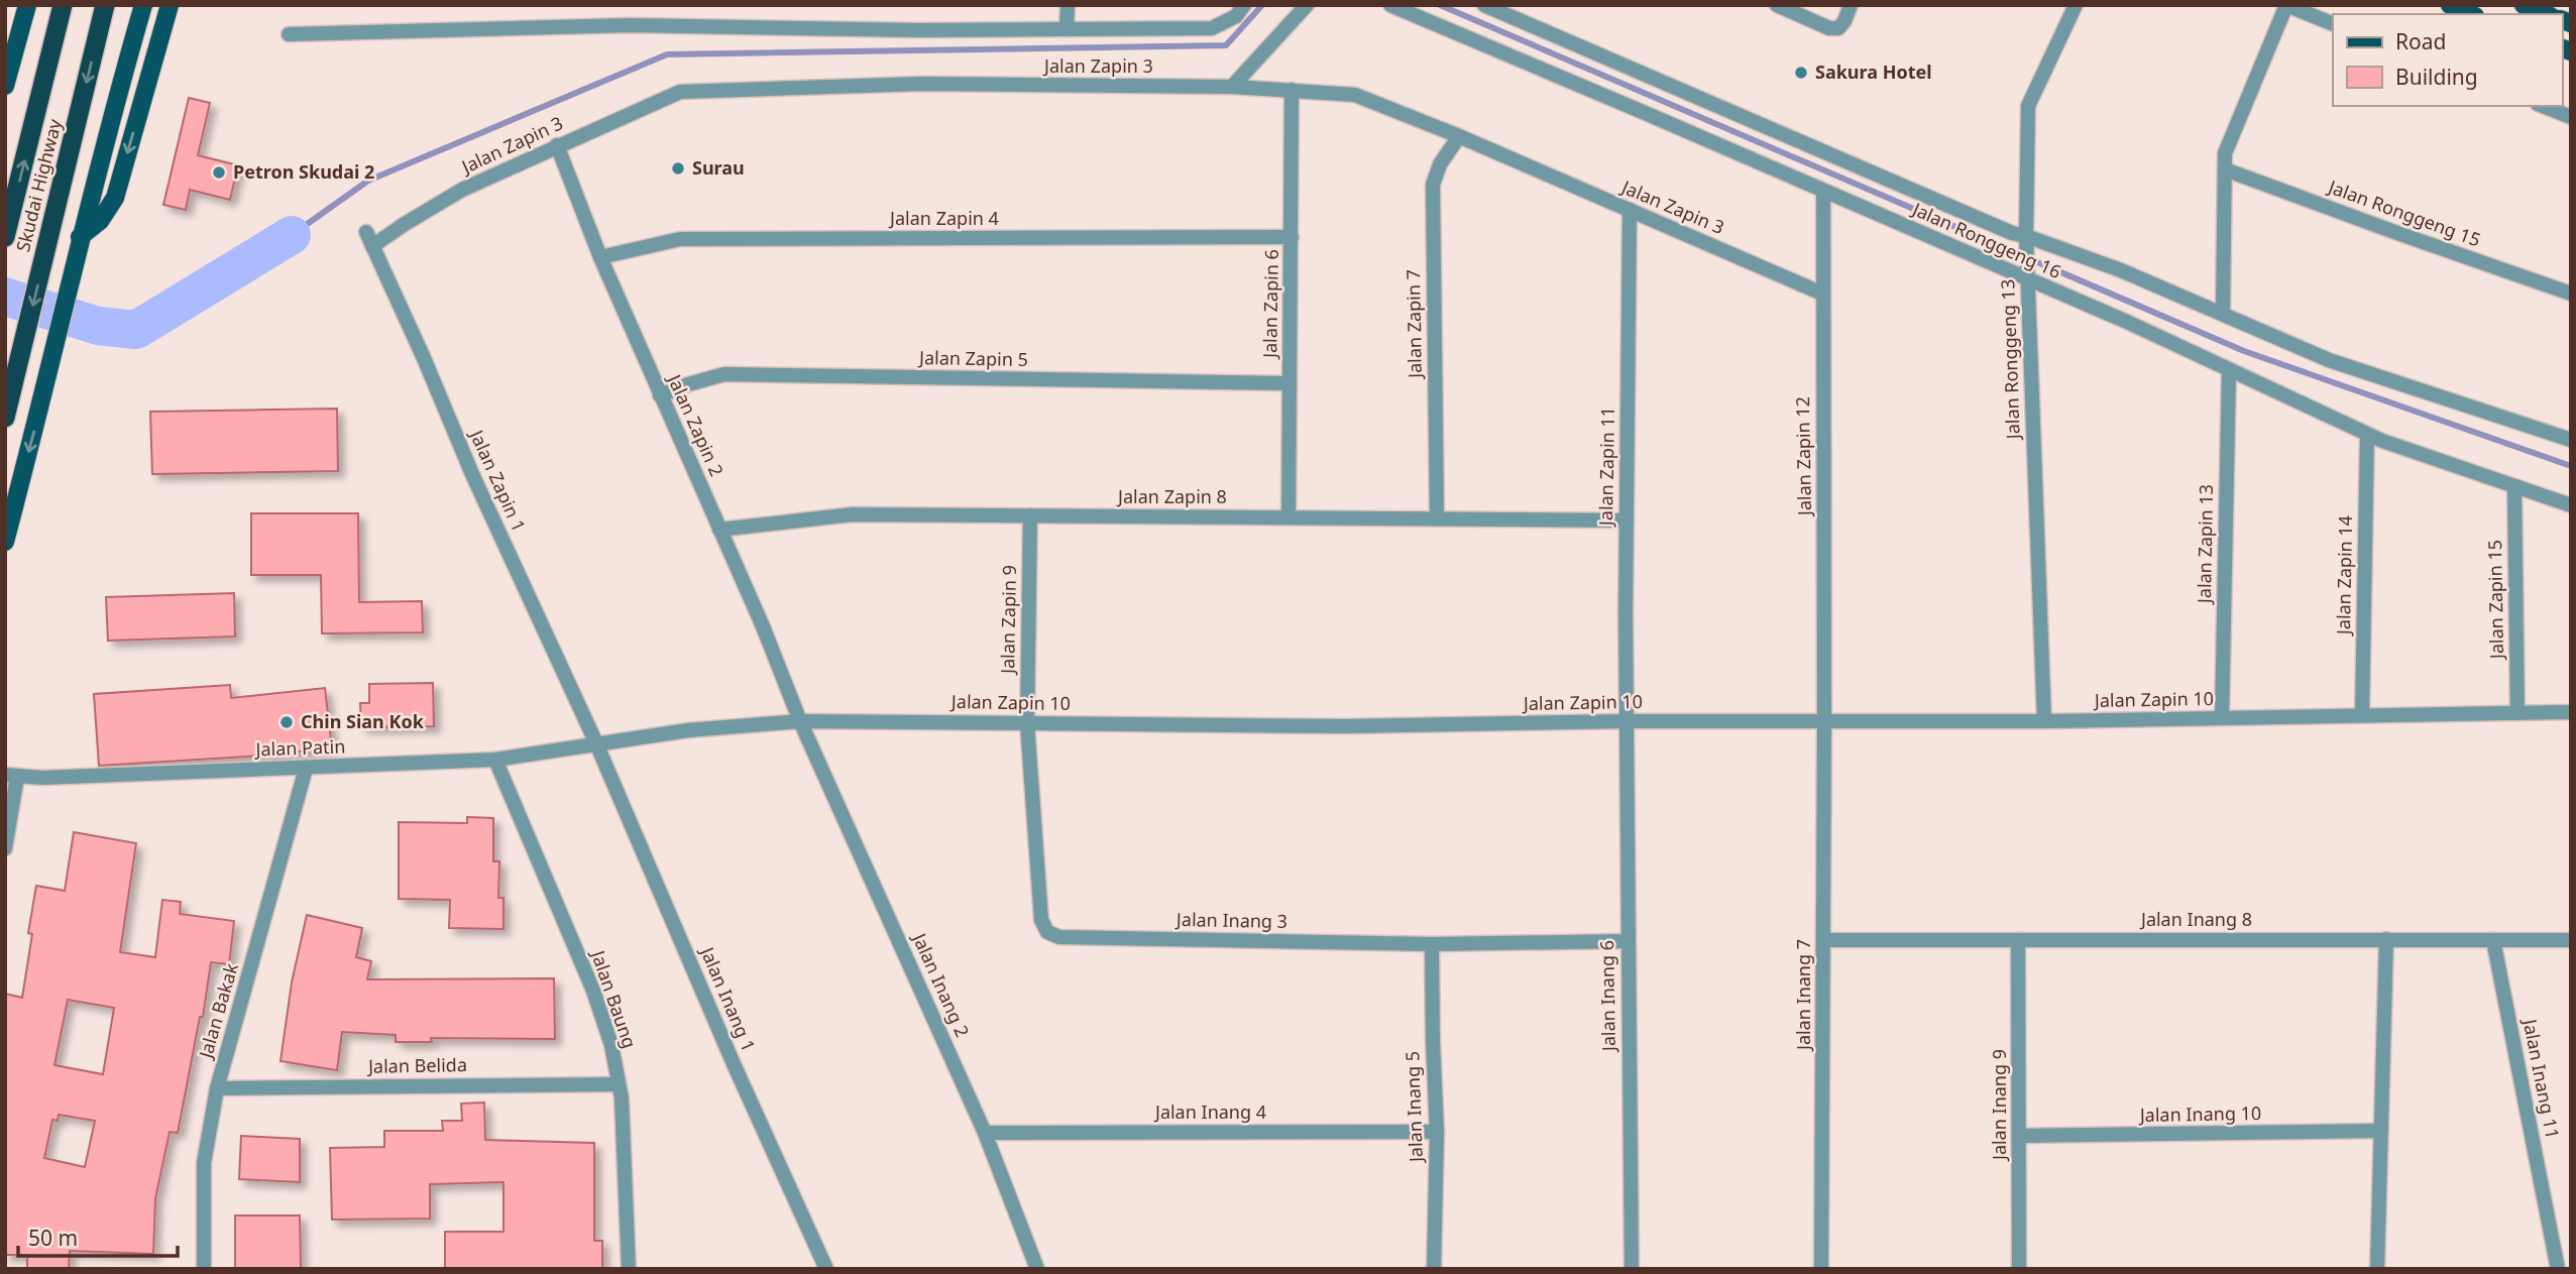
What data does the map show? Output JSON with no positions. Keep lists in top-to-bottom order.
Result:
{
  "streets": {
    "highway": ["Skudai Highway"],
    "street": [
      "Jalan Zapin 3",
      "Jalan Ronggeng 15",
      "Jalan Zapin 4",
      "Jalan Ronggeng 16",
      "Jalan Zapin 6",
      "Jalan Zapin 7",
      "Jalan Zapin 5",
      "Jalan Ronggeng 13",
      "Jalan Zapin 2",
      "Jalan Zapin 12",
      "Jalan Zapin 11",
      "Jalan Zapin 1",
      "Jalan Zapin 8",
      "Jalan Zapin 13",
      "Jalan Zapin 14",
      "Jalan Zapin 15",
      "Jalan Zapin 9",
      "Jalan Zapin 10",
      "Jalan Patin",
      "Jalan Inang 8",
      "Jalan Inang 3",
      "Jalan Inang 2",
      "Jalan Inang 7",
      "Jalan Inang 6",
      "Jalan Baung",
      "Jalan Inang 1",
      "Jalan Bakak",
      "Jalan Belida",
      "Jalan Inang 11",
      "Jalan Inang 9",
      "Jalan Inang 5",
      "Jalan Inang 4",
      "Jalan Inang 10"
    ]
  },
  "crossings": [
    ["Jalan Zapin 3", "Jalan Zapin 6"],
    ["Jalan Zapin 3", "Jalan Zapin 7"],
    ["Jalan Zapin 3", "Jalan Zapin 2"],
    ["Jalan Zapin 3", "Jalan Zapin 12"],
    ["Jalan Zapin 3", "Jalan Zapin 11"],
    ["Jalan Zapin 3", "Jalan Zapin 1"],
    ["Jalan Zapin 4", "Jalan Zapin 6"],
    ["Jalan Zapin 4", "Jalan Zapin 2"],
    ["Jalan Ronggeng 16", "Jalan Ronggeng 13"],
    ["Jalan Ronggeng 16", "Jalan Zapin 12"],
    ["Jalan Ronggeng 16", "Jalan Zapin 13"],
    ["Jalan Ronggeng 16", "Jalan Zapin 14"],
    ["Jalan Ronggeng 16", "Jalan Zapin 15"],
    ["Jalan Zapin 6", "Jalan Zapin 5"],
    ["Jalan Zapin 6", "Jalan Zapin 8"],
    ["Jalan Zapin 7", "Jalan Zapin 8"],
    ["Jalan Zapin 5", "Jalan Zapin 2"],
    ["Jalan Ronggeng 13", "Jalan Zapin 10"],
    ["Jalan Zapin 2", "Jalan Zapin 8"],
    ["Jalan Zapin 2", "Jalan Zapin 10"],
    ["Jalan Zapin 2", "Jalan Inang 2"],
    ["Jalan Zapin 12", "Jalan Zapin 10"],
    ["Jalan Zapin 12", "Jalan Inang 7"],
    ["Jalan Zapin 11", "Jalan Zapin 8"],
    ["Jalan Zapin 11", "Jalan Zapin 10"],
    ["Jalan Zapin 11", "Jalan Inang 6"],
    ["Jalan Zapin 1", "Jalan Zapin 10"],
    ["Jalan Zapin 1", "Jalan Patin"],
    ["Jalan Zapin 1", "Jalan Inang 1"],
    ["Jalan Zapin 8", "Jalan Zapin 9"],
    ["Jalan Zapin 13", "Jalan Zapin 10"],
    ["Jalan Zapin 14", "Jalan Zapin 10"],
    ["Jalan Zapin 15", "Jalan Zapin 10"],
    ["Jalan Zapin 9", "Jalan Zapin 10"],
    ["Jalan Zapin 9", "Jalan Inang 3"],
    ["Jalan Zapin 10", "Jalan Patin"],
    ["Jalan Zapin 10", "Jalan Inang 3"],
    ["Jalan Zapin 10", "Jalan Inang 2"],
    ["Jalan Zapin 10", "Jalan Inang 7"],
    ["Jalan Zapin 10", "Jalan Inang 6"],
    ["Jalan Zapin 10", "Jalan Inang 1"],
    ["Jalan Patin", "Jalan Baung"],
    ["Jalan Patin", "Jalan Inang 1"],
    ["Jalan Patin", "Jalan Bakak"],
    ["Jalan Inang 8", "Jalan Inang 7"],
    ["Jalan Inang 8", "Jalan Inang 11"],
    ["Jalan Inang 8", "Jalan Inang 9"],
    ["Jalan Inang 3", "Jalan Inang 6"],
    ["Jalan Inang 3", "Jalan Inang 5"],
    ["Jalan Inang 2", "Jalan Inang 4"],
    ["Jalan Baung", "Jalan Belida"],
    ["Jalan Bakak", "Jalan Belida"],
    ["Jalan Inang 9", "Jalan Inang 10"],
    ["Jalan Inang 5", "Jalan Inang 4"]
  ],
  "places": [
    "Sakura Hotel",
    "Surau",
    "Petron Skudai 2",
    "Chin Sian Kok"
  ],
  "legend": ["Road", "Building"],
  "scale_bar": "50 m"
}
